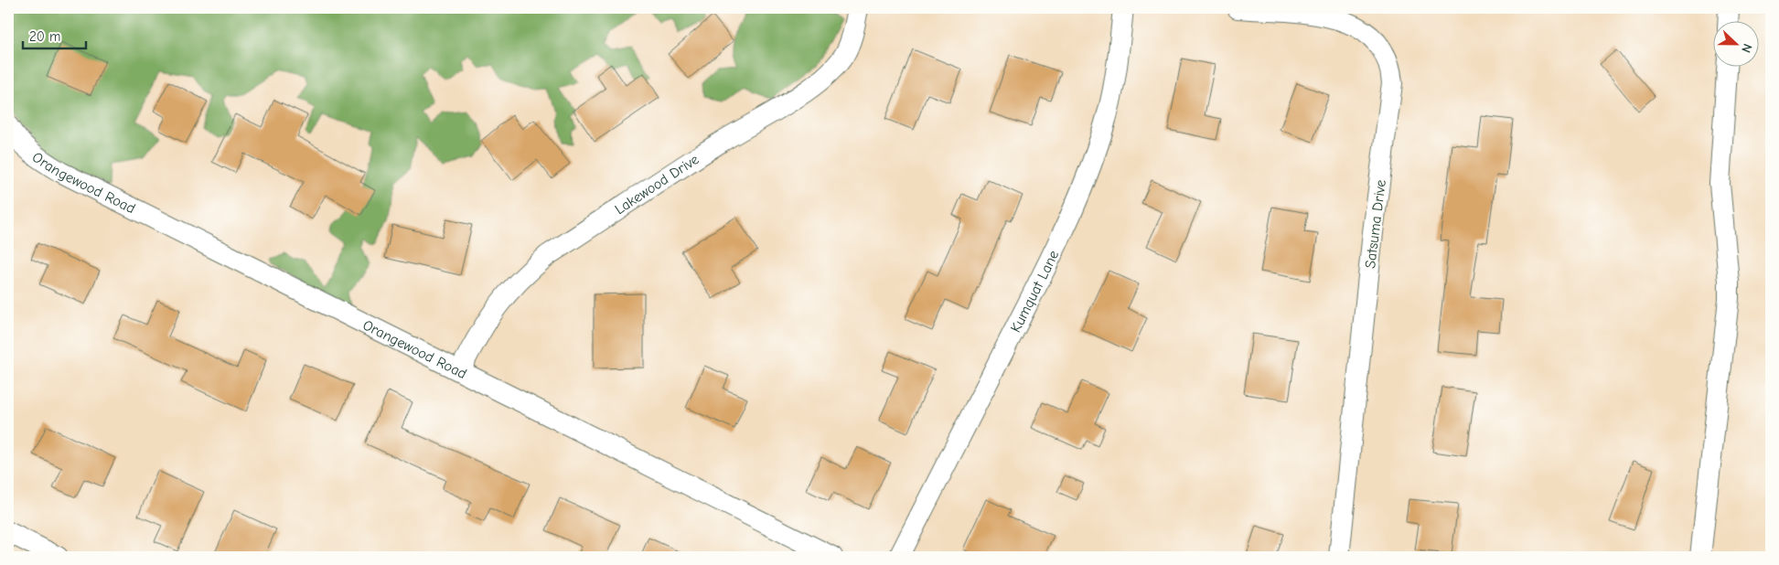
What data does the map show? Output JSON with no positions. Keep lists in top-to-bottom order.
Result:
{
  "streets": {
    "street": [
      "Orangewood Road",
      "Lakewood Drive",
      "Satsuma Drive",
      "Kumquat Lane"
    ]
  },
  "crossings": [
    ["Orangewood Road", "Lakewood Drive"]
  ],
  "scale_bar": "20 m",
  "north": "right"
}
